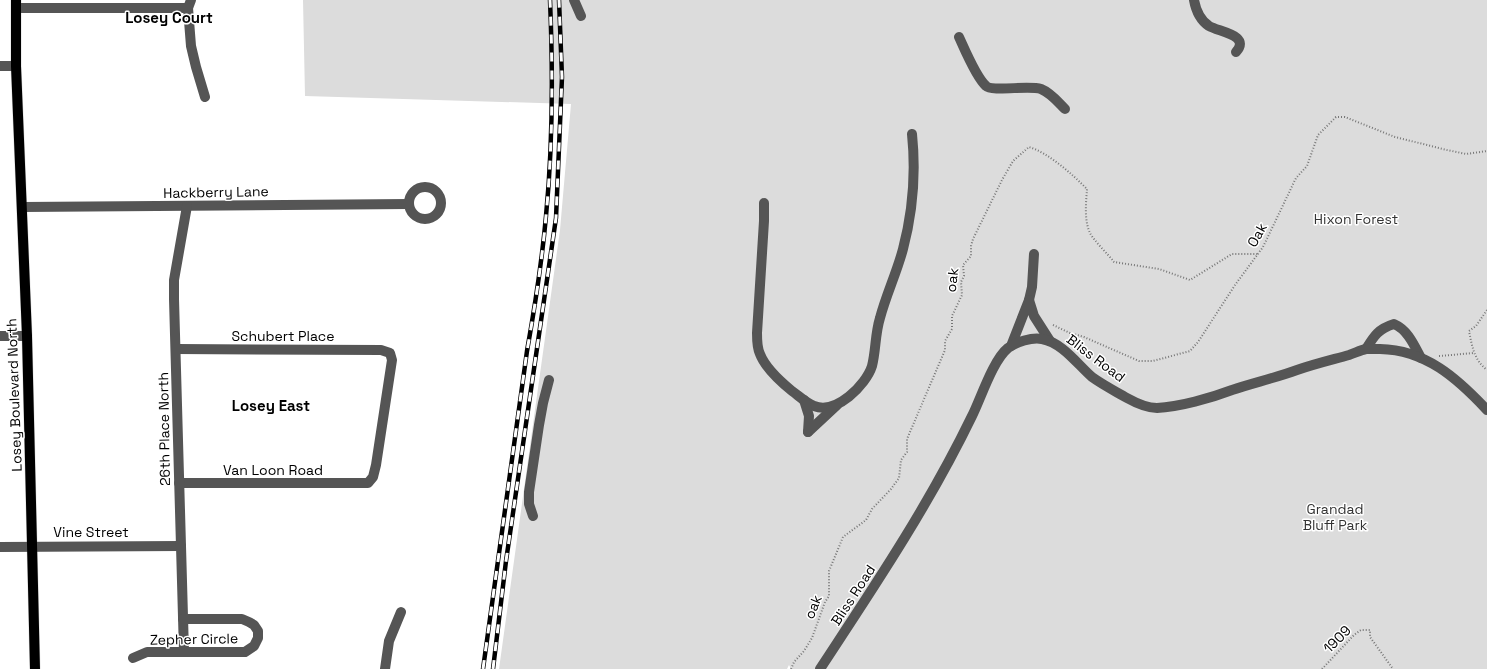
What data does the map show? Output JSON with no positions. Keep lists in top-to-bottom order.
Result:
{
  "streets": {
    "main road": ["Losey Boulevard North"],
    "street": [
      "Hackberry Lane",
      "Schubert Place",
      "Bliss Road",
      "26th Place North",
      "Van Loon Road",
      "Vine Street",
      "Zepher Circle"
    ],
    "path": ["Oak", "oak", "1909"]
  },
  "crossings": [
    ["Hackberry Lane", "Losey Boulevard North"],
    ["Hackberry Lane", "26th Place North"],
    ["Oak", "oak"],
    ["Schubert Place", "26th Place North"],
    ["Schubert Place", "Van Loon Road"],
    ["Losey Boulevard North", "Vine Street"],
    ["26th Place North", "Van Loon Road"],
    ["26th Place North", "Vine Street"],
    ["26th Place North", "Zepher Circle"]
  ],
  "districts": ["Losey Court", "Losey East"],
  "parks": ["Hixon Forest", "Grandad Bluff Park"]
}
